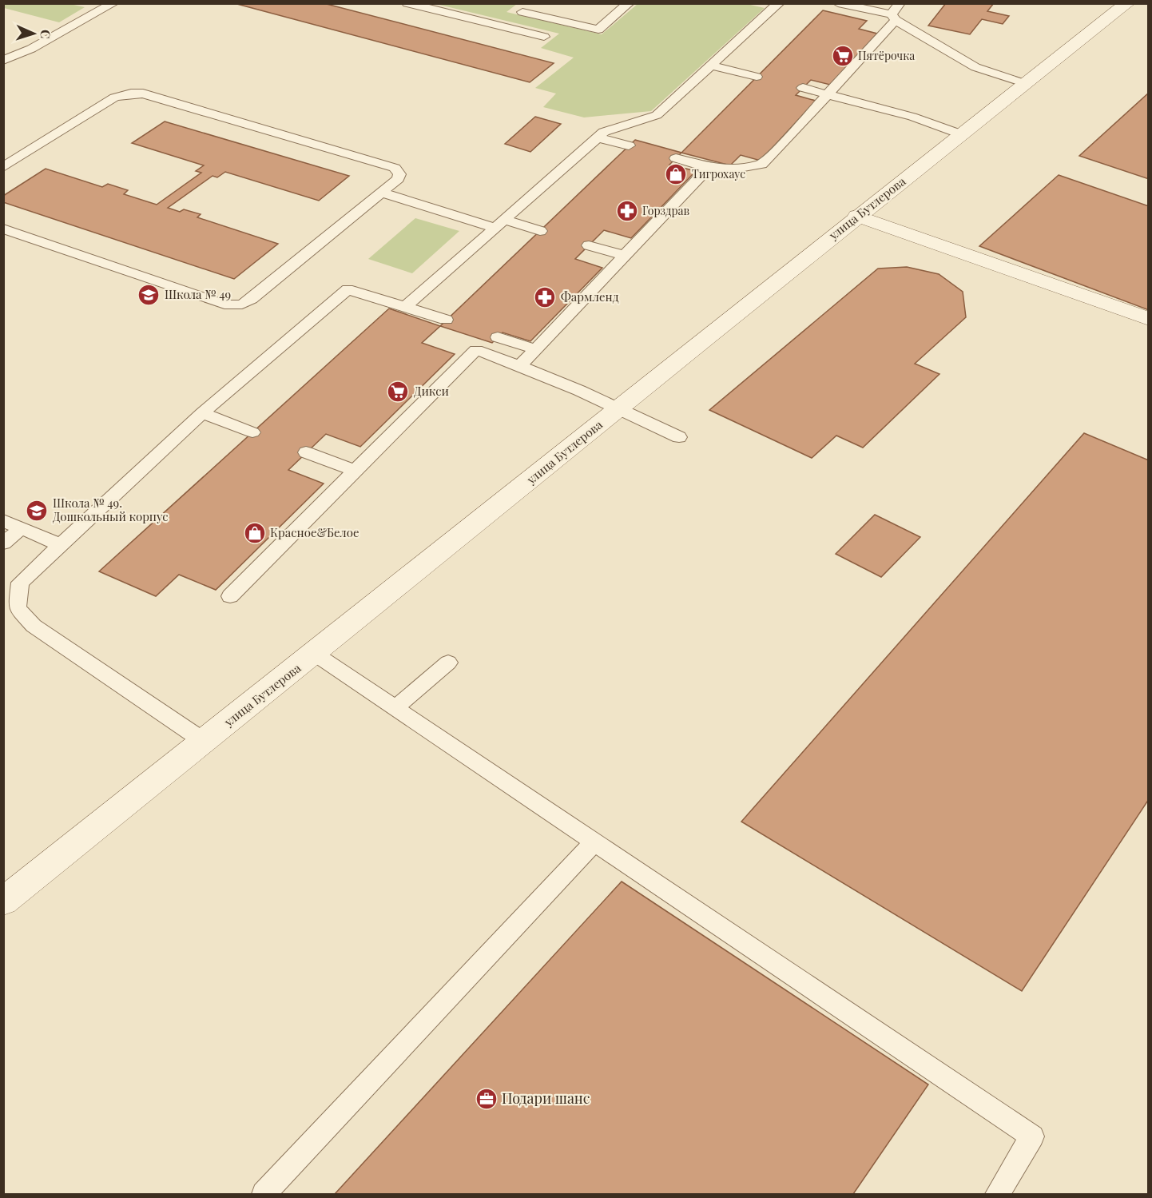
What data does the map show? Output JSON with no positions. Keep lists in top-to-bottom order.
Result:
{
  "streets": {
    "street": ["улица Бутлерова"]
  },
  "places": {
    "supermarket": ["Пятёрочка", "Дикси"],
    "shop": ["Тигрохаус", "Красное&Белое"],
    "pharmacy": ["Горздрав", "Фармленд"],
    "school or university": ["Школа № 49", "Школа № 49. Дошкольный корпус"],
    "office": ["Подари шанс"]
  },
  "north": "right"
}
